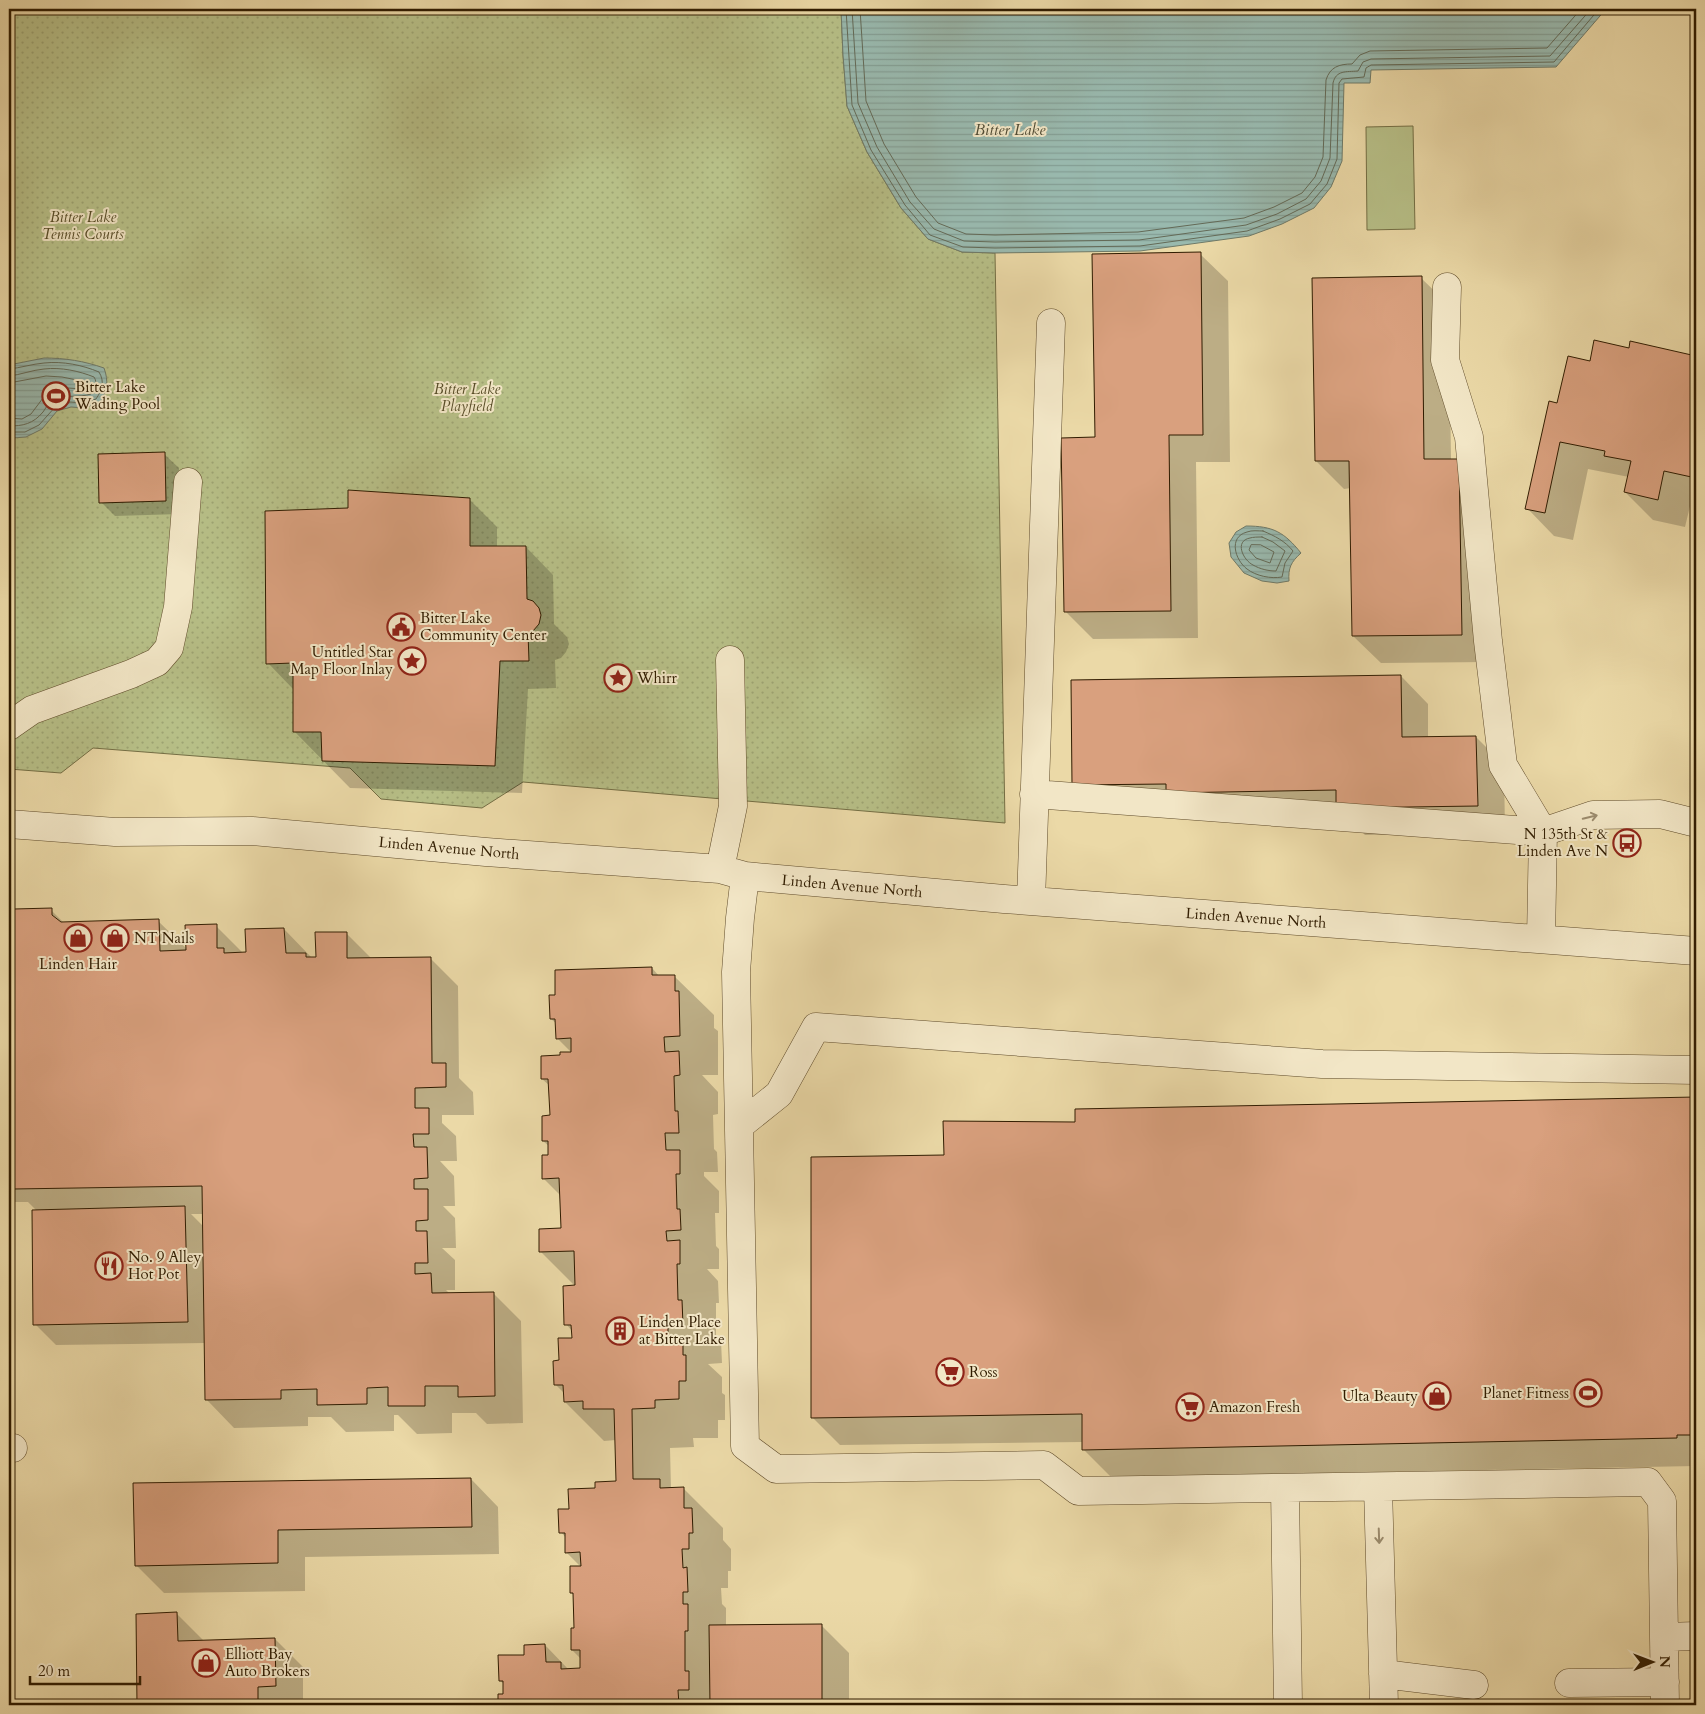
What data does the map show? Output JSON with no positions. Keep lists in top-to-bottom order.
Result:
{
  "streets": {
    "street": ["Linden Avenue North"]
  },
  "water": ["Bitter Lake"],
  "parks": ["Bitter Lake Tennis Courts", "Bitter Lake Playfield"],
  "places": {
    "sports": ["Bitter Lake Wading Pool", "Planet Fitness"],
    "public building": ["Bitter Lake Community Center"],
    "place": ["Untitled Star Map Floor Inlay", "Whirr"],
    "bus stop": ["N 135th St & Linden Ave N"],
    "shop": [
      "Linden Hair",
      "NT Nails",
      "Ulta Beauty",
      "Elliott Bay Auto Brokers"
    ],
    "restaurant": ["No. 9 Alley Hot Pot"],
    "building": ["Linden Place at Bitter Lake"],
    "supermarket": ["Ross", "Amazon Fresh"]
  },
  "scale_bar": "20 m",
  "north": "right"
}
